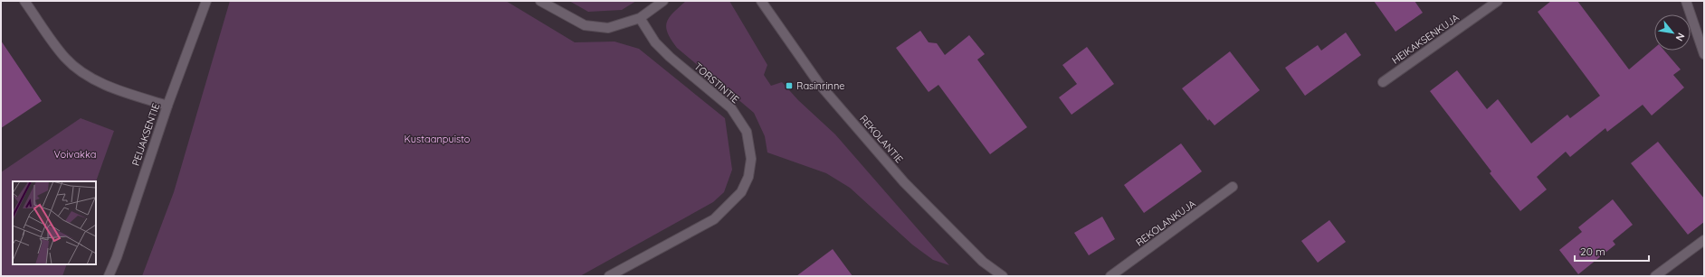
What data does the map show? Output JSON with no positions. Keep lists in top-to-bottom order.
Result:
{
  "streets": {
    "street": [
      "HEIKAKSENKUJA",
      "TORSTINTIE",
      "PEIJAKSENTIE",
      "REKOLANTIE",
      "REKOLANKUJA"
    ]
  },
  "parks": ["Kustaanpuisto", "Voivakka"],
  "places": {
    "transit": ["Rasinrinne"]
  },
  "scale_bar": "20 m",
  "north": "bottom right"
}
